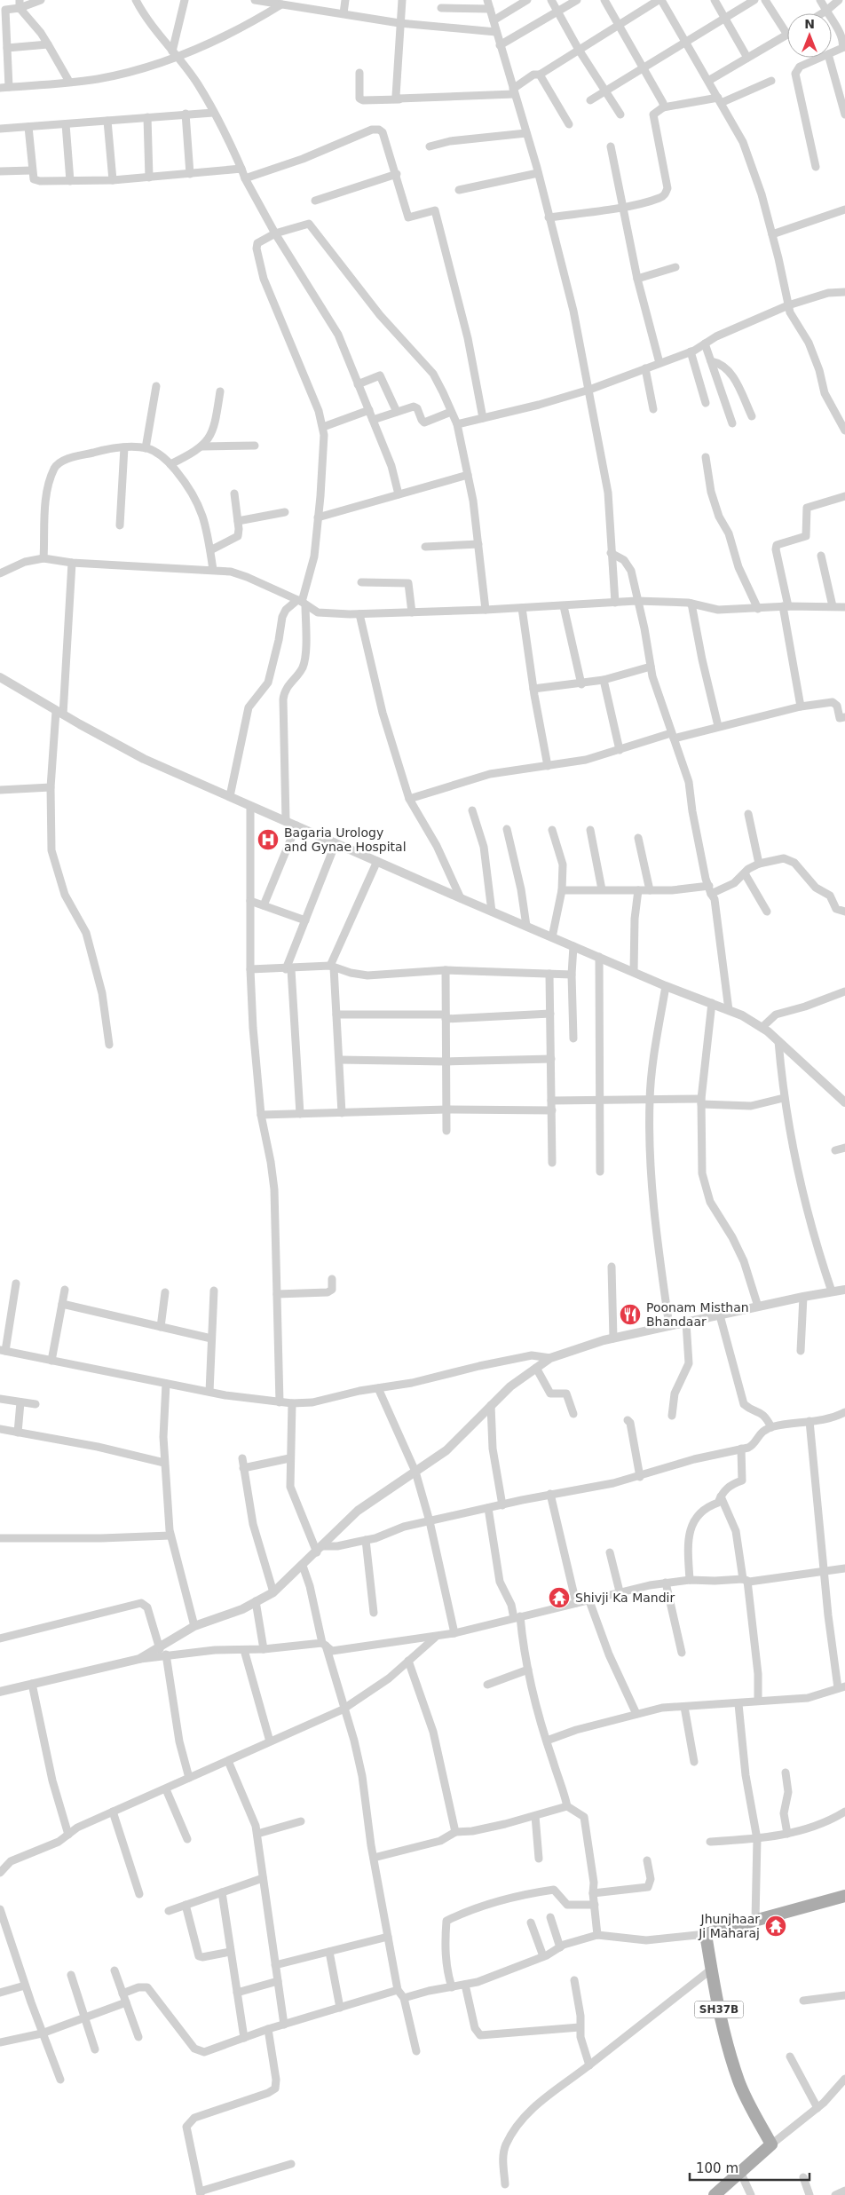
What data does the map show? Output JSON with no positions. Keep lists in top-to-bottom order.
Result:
{
  "streets": {
    "main road": ["SH37B"]
  },
  "places": {
    "hospital": ["Bagaria Urology and Gynae Hospital"],
    "restaurant": ["Poonam Misthan Bhandaar"],
    "temple": ["Shivji Ka Mandir", "Jhunjhaar Ji Maharaj"]
  },
  "scale_bar": "100 m",
  "north": "top"
}
